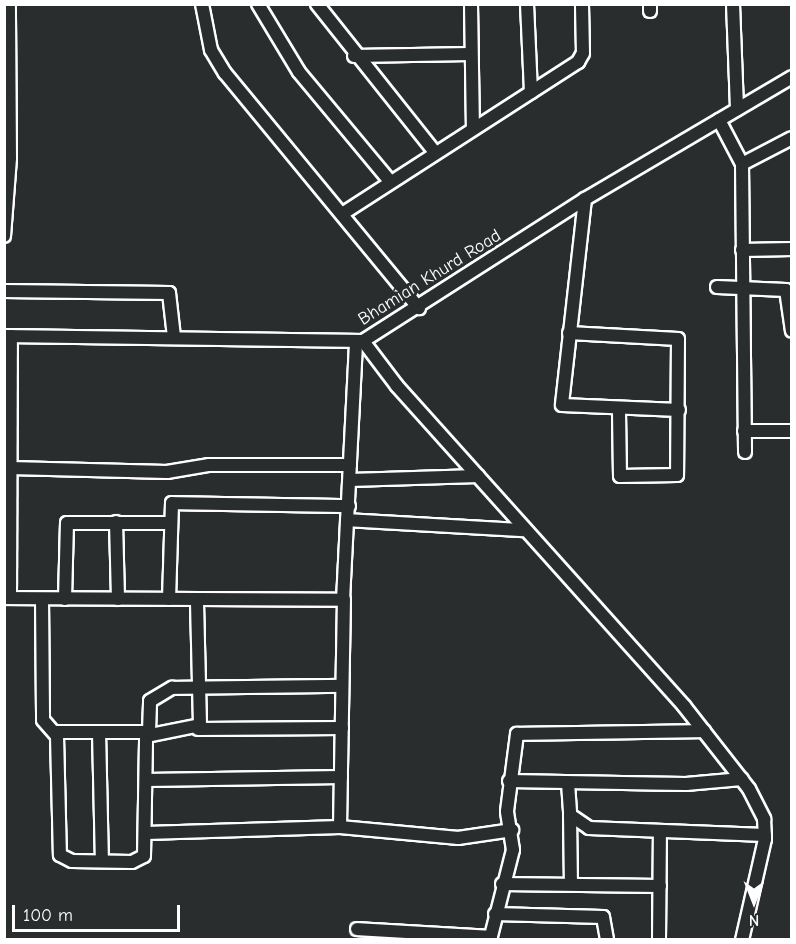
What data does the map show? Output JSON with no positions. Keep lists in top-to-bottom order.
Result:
{
  "streets": {
    "street": ["Bhamian Khurd Road"]
  },
  "scale_bar": "100 m",
  "north": "bottom"
}
